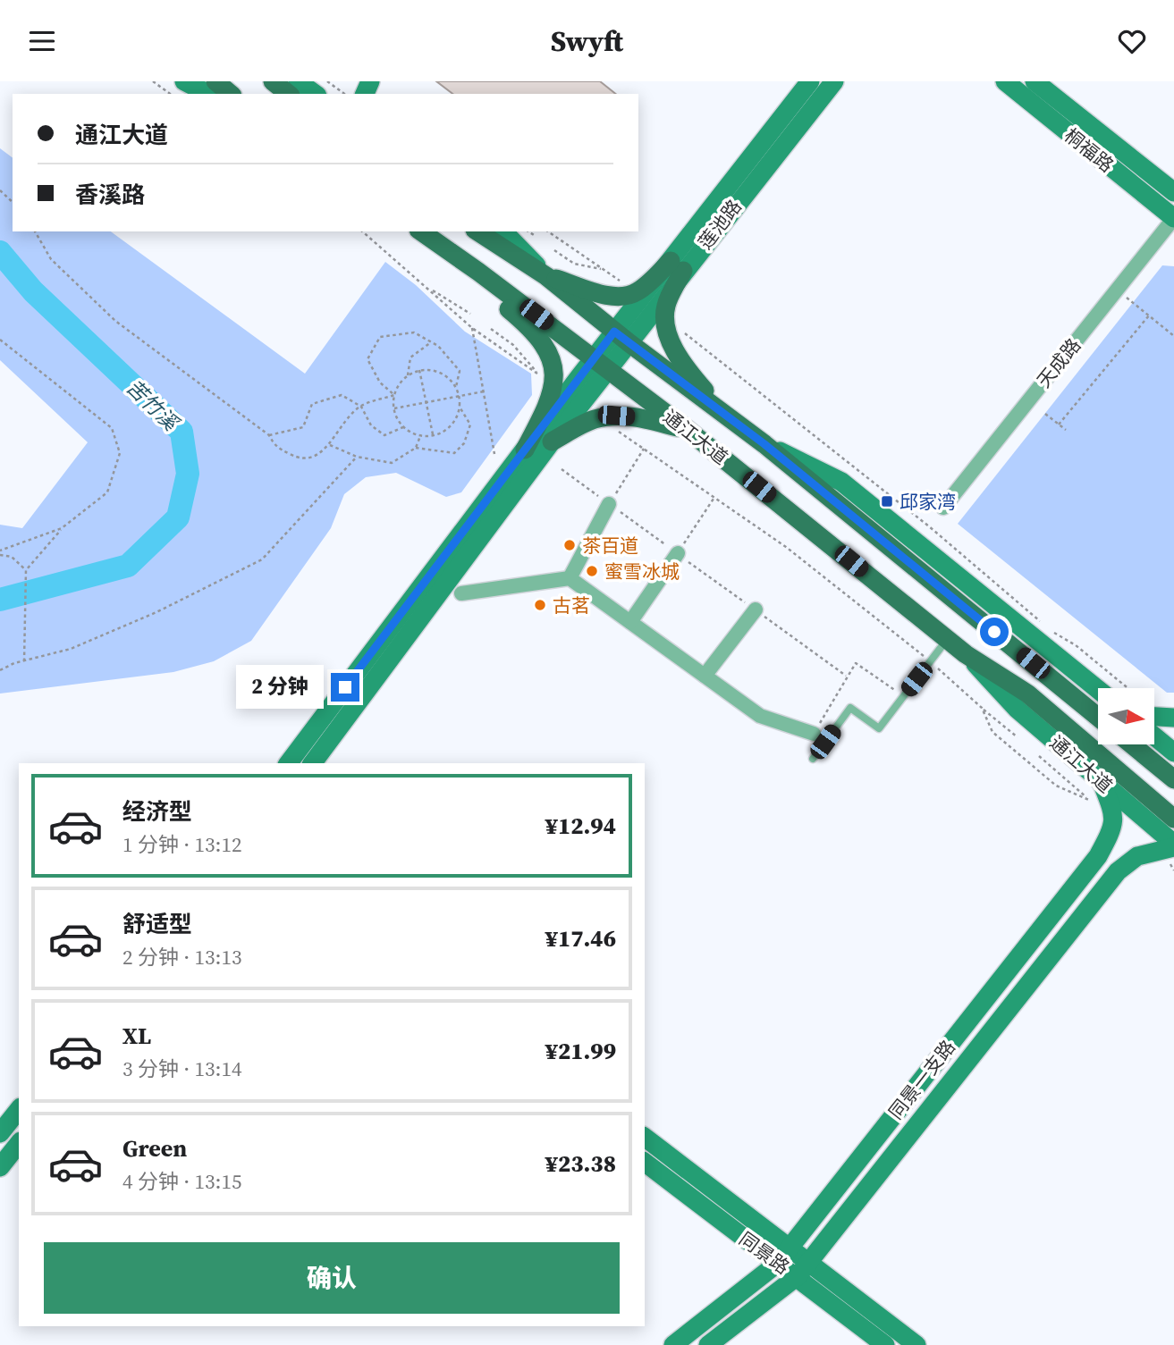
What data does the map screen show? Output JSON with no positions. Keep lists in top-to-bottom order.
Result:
{
  "streets": {
    "main road": ["通江大道"],
    "street": [
      "桐福路",
      "莲池路",
      "天成路",
      "同景一支路",
      "同景路"
    ]
  },
  "crossings": [
    ["桐福路", "天成路"],
    ["莲池路", "通江大道"],
    ["通江大道", "同景一支路"],
    ["同景一支路", "同景路"]
  ],
  "water": ["苦竹溪"],
  "places": {
    "transit": ["邱家湾"],
    "other": ["茶百道", "蜜雪冰城", "古茗"]
  },
  "north": "right",
  "page": {
    "header": "Swyft",
    "banner": ["通江大道", "香溪路"],
    "bubble": "2 分钟",
    "list": [
      {
        "name": "经济型",
        "note": "1 分钟 · 13:12",
        "value": "¥12.94"
      },
      {
        "name": "舒适型",
        "note": "2 分钟 · 13:13",
        "value": "¥17.46"
      },
      {
        "name": "XL",
        "note": "3 分钟 · 13:14",
        "value": "¥21.99"
      },
      {
        "name": "Green",
        "note": "4 分钟 · 13:15",
        "value": "¥23.38"
      }
    ],
    "buttons": "确认"
  }
}
